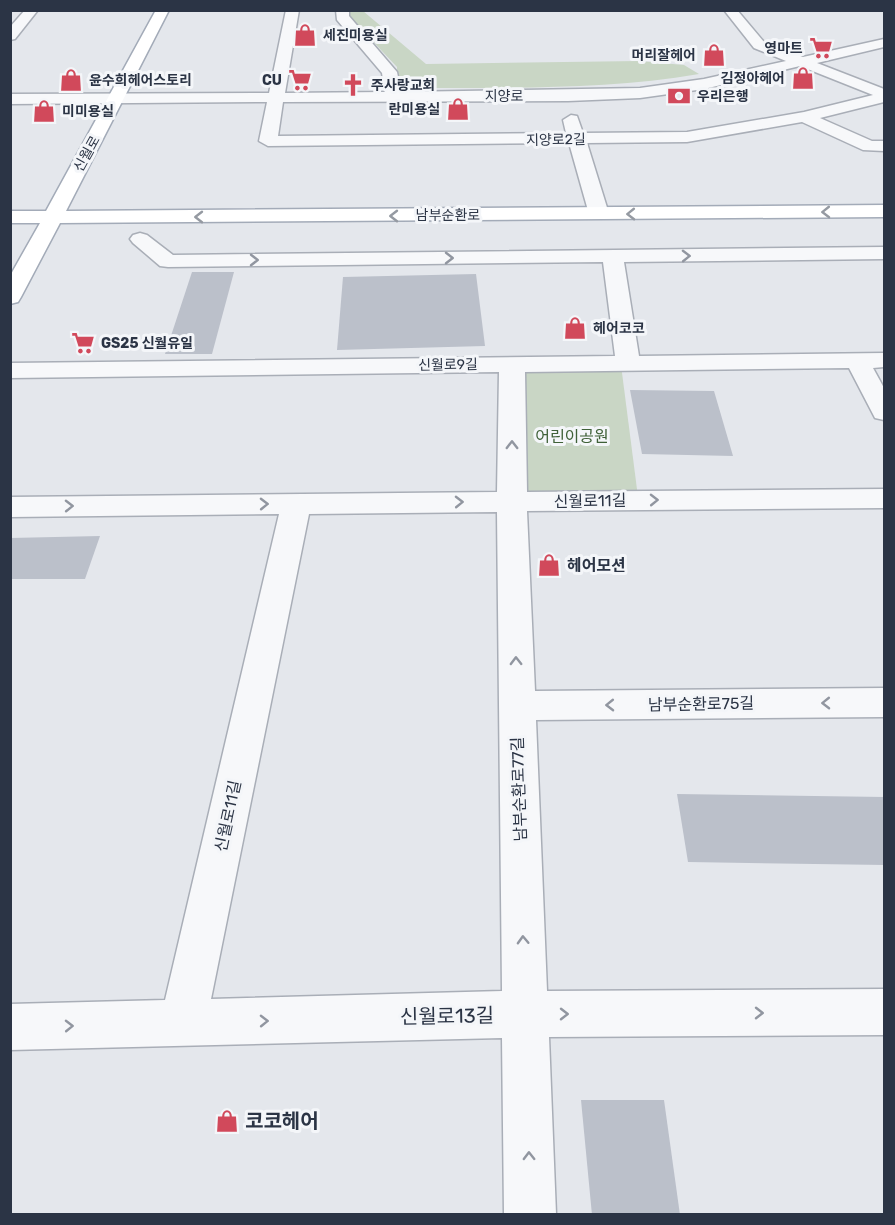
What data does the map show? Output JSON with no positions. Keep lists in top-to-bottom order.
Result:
{
  "streets": {
    "main road": ["신월로", "남부순환로"],
    "street": [
      "지양로",
      "지양로2길",
      "신월로9길",
      "신월로11길",
      "남부순환로75길",
      "남부순환로77길",
      "신월로13길"
    ]
  },
  "crossings": [
    ["지양로", "지양로2길"],
    ["지양로", "신월로"],
    ["신월로", "남부순환로"],
    ["신월로9길", "남부순환로77길"],
    ["신월로11길", "남부순환로77길"],
    ["신월로11길", "신월로13길"],
    ["남부순환로75길", "남부순환로77길"],
    ["남부순환로77길", "신월로13길"]
  ],
  "one_way": [
    "남부순환로",
    "남부순환로75길",
    "남부순환로77길",
    "신월로13길"
  ],
  "parks": ["어린이공원"],
  "places": {
    "shop": [
      "세진미용실",
      "머리잘헤어",
      "김정아헤어",
      "윤수희헤어스토리",
      "란미용실",
      "미미용실",
      "헤어코코",
      "헤어모션",
      "코코헤어"
    ],
    "supermarket": ["영마트", "CU", "GS25 신월유일"],
    "church": ["주사랑교회"],
    "bank": ["우리은행"]
  }
}
